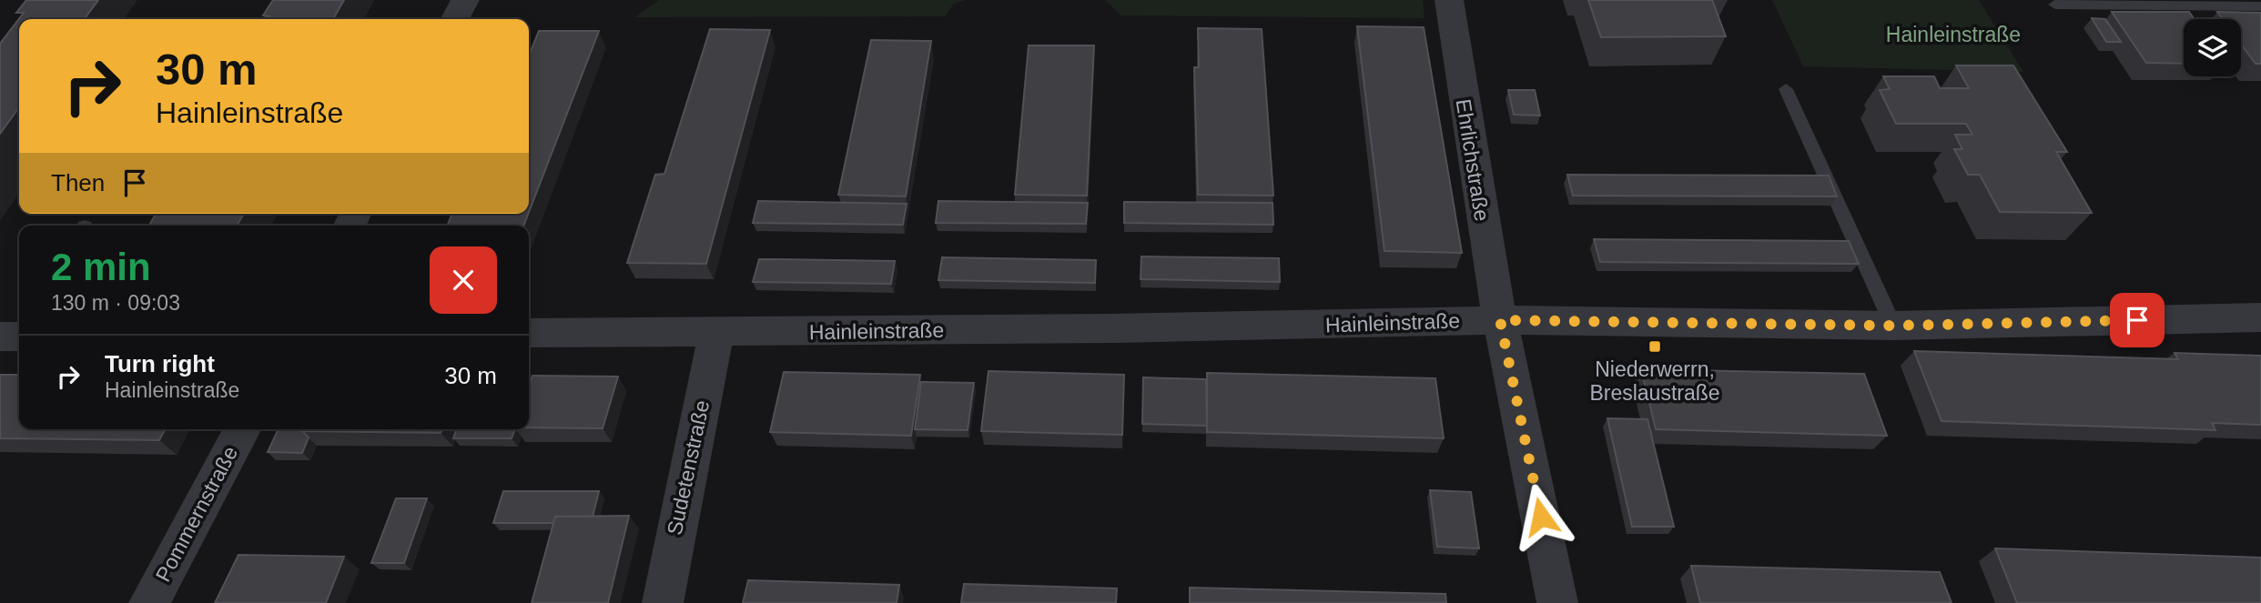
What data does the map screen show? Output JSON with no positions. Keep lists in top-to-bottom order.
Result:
{
  "streets": {
    "street": [
      "Ehrlichstraße",
      "Hainleinstraße",
      "Sudetenstraße",
      "Pommernstraße"
    ]
  },
  "crossings": [
    ["Ehrlichstraße", "Hainleinstraße"],
    ["Hainleinstraße", "Sudetenstraße"]
  ],
  "parks": ["Hainleinstraße"],
  "places": {
    "transit": ["Niederwerrn, Breslaustraße"]
  },
  "page": {
    "turn": ["30 m", "Hainleinstraße"],
    "then": "Then",
    "heading": ["2 min", "130 m · 09:03"],
    "list": [
      {
        "name": "Turn right",
        "note": "Hainleinstraße",
        "value": "30 m"
      }
    ]
  }
}
